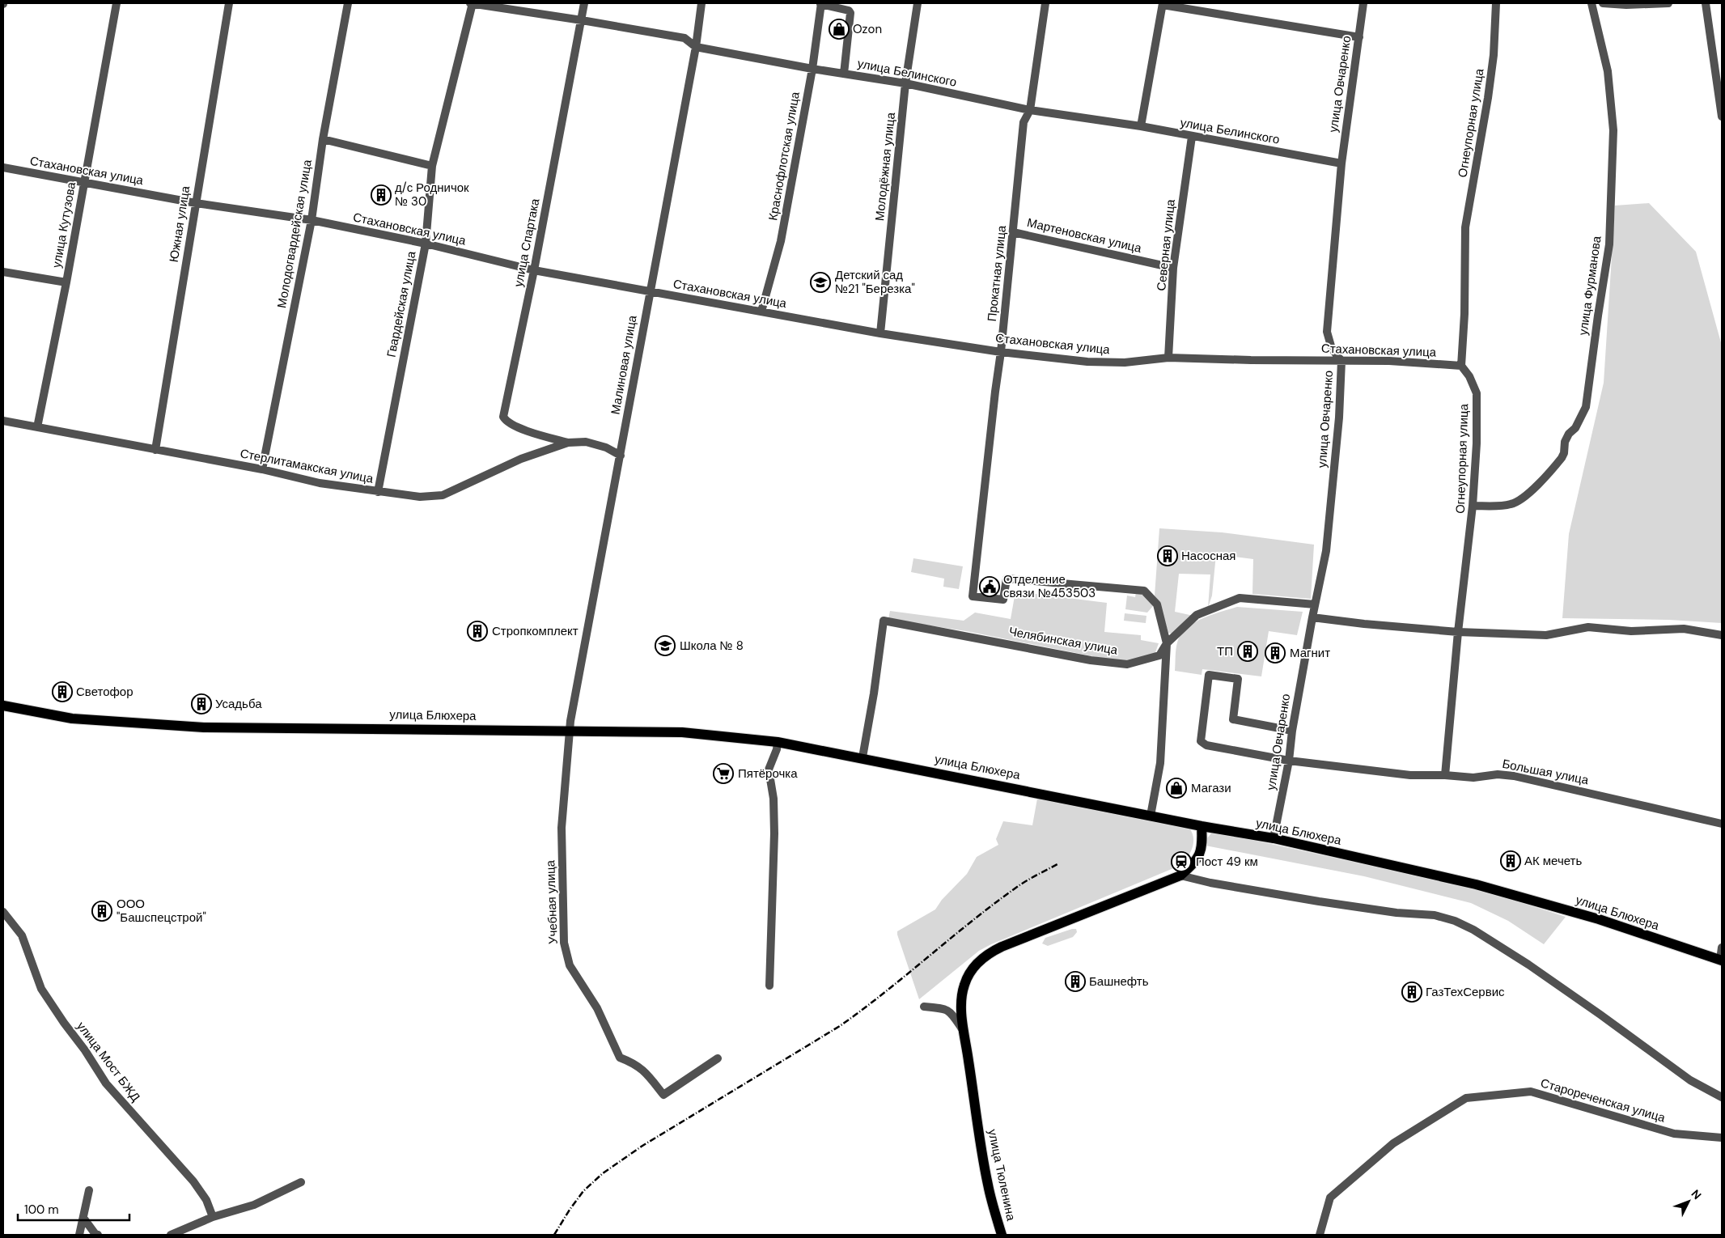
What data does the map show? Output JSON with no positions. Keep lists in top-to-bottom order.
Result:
{
  "streets": {
    "main road": ["улица Блюхера", "улица Тюленина"],
    "street": [
      "улица Белинского",
      "улица Овчаренко",
      "Огнеупорная улица",
      "Краснофлотская улица",
      "Молодёжная улица",
      "Стахановская улица",
      "Южная улица",
      "улица Кутузова",
      "Молодогвардейская улица",
      "Мартеновская улица",
      "улица Спартака",
      "Северная улица",
      "Прокатная улица",
      "улица Фурманова",
      "Гвардейская улица",
      "Малиновая улица",
      "Стерлитамакская улица",
      "Челябинская улица",
      "Большая улица",
      "Учебная улица",
      "улица Мост БЖД",
      "Старореченская улица"
    ]
  },
  "crossings": [
    ["улица Белинского", "улица Овчаренко"],
    ["улица Белинского", "Краснофлотская улица"],
    ["улица Белинского", "Молодёжная улица"],
    ["улица Белинского", "улица Спартака"],
    ["улица Белинского", "Северная улица"],
    ["улица Белинского", "Прокатная улица"],
    ["улица Белинского", "Гвардейская улица"],
    ["улица Белинского", "Малиновая улица"],
    ["улица Овчаренко", "Стахановская улица"],
    ["улица Овчаренко", "Челябинская улица"],
    ["улица Овчаренко", "улица Блюхера"],
    ["улица Овчаренко", "Большая улица"],
    ["Огнеупорная улица", "Стахановская улица"],
    ["Огнеупорная улица", "улица Фурманова"],
    ["Огнеупорная улица", "Большая улица"],
    ["Краснофлотская улица", "Стахановская улица"],
    ["Молодёжная улица", "Стахановская улица"],
    ["Стахановская улица", "Южная улица"],
    ["Стахановская улица", "улица Кутузова"],
    ["Стахановская улица", "Молодогвардейская улица"],
    ["Стахановская улица", "улица Спартака"],
    ["Стахановская улица", "Северная улица"],
    ["Стахановская улица", "Прокатная улица"],
    ["Стахановская улица", "Гвардейская улица"],
    ["Стахановская улица", "Малиновая улица"],
    ["Южная улица", "Стерлитамакская улица"],
    ["улица Кутузова", "Стерлитамакская улица"],
    ["Молодогвардейская улица", "Стерлитамакская улица"],
    ["Мартеновская улица", "Северная улица"],
    ["Мартеновская улица", "Прокатная улица"],
    ["улица Спартака", "Стерлитамакская улица"],
    ["Прокатная улица", "Челябинская улица"],
    ["Гвардейская улица", "Стерлитамакская улица"],
    ["Малиновая улица", "Стерлитамакская улица"],
    ["Малиновая улица", "улица Блюхера"],
    ["Малиновая улица", "Учебная улица"],
    ["Челябинская улица", "улица Блюхера"],
    ["улица Блюхера", "Учебная улица"],
    ["улица Блюхера", "улица Тюленина"]
  ],
  "places": {
    "shop": ["Ozon", "Магази"],
    "building": [
      "д/с Родничок № 30",
      "Насосная",
      "Стропкомплект",
      "ТП",
      "Магнит",
      "Светофор",
      "Усадьба",
      "АК мечеть",
      "ООО \"Башспецстрой\"",
      "Башнефть",
      "ГазТехСервис"
    ],
    "school or university": ["Детский сад №21 \"Березка\"", "Школа № 8"],
    "public building": ["Отделение связи №453503"],
    "supermarket": ["Пятёрочка"],
    "station": ["Пост 49 км"]
  },
  "scale_bar": "100 m",
  "north": "top right"
}
